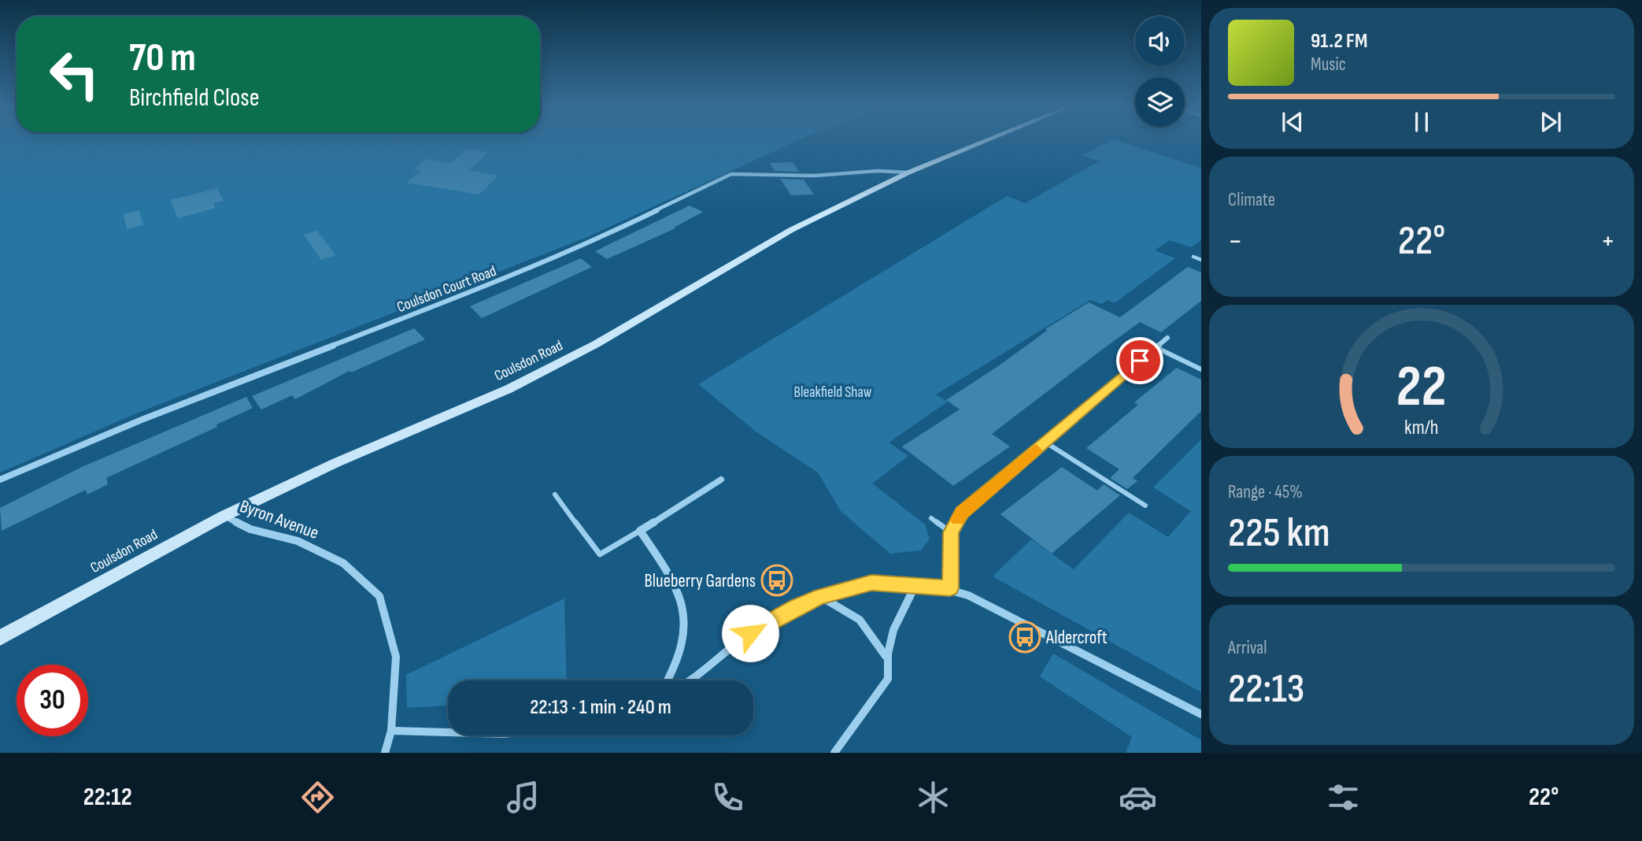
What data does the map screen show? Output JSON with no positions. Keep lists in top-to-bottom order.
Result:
{
  "streets": {
    "main road": ["Coulsdon Road"],
    "street": ["Coulsdon Court Road", "Byron Avenue"]
  },
  "crossings": [
    ["Coulsdon Court Road", "Coulsdon Road"],
    ["Coulsdon Road", "Byron Avenue"]
  ],
  "parks": ["Bleakfield Shaw"],
  "places": {
    "bus stop": ["Blueberry Gardens", "Aldercroft"]
  },
  "page": {
    "turn": ["70 m", "Birchfield Close"],
    "song": ["91.2 FM", "Music"],
    "tile": [
      "Climate",
      ["Range · 45%", "225 km"],
      ["Arrival", "22:13"]
    ],
    "heat": ["−", "22°", "+"],
    "limit": "30",
    "trip": "22:13 · 1 min · 240 m",
    "tabs": ["22:12", "22°"],
    "gauge": ["22", "km/h"]
  }
}
